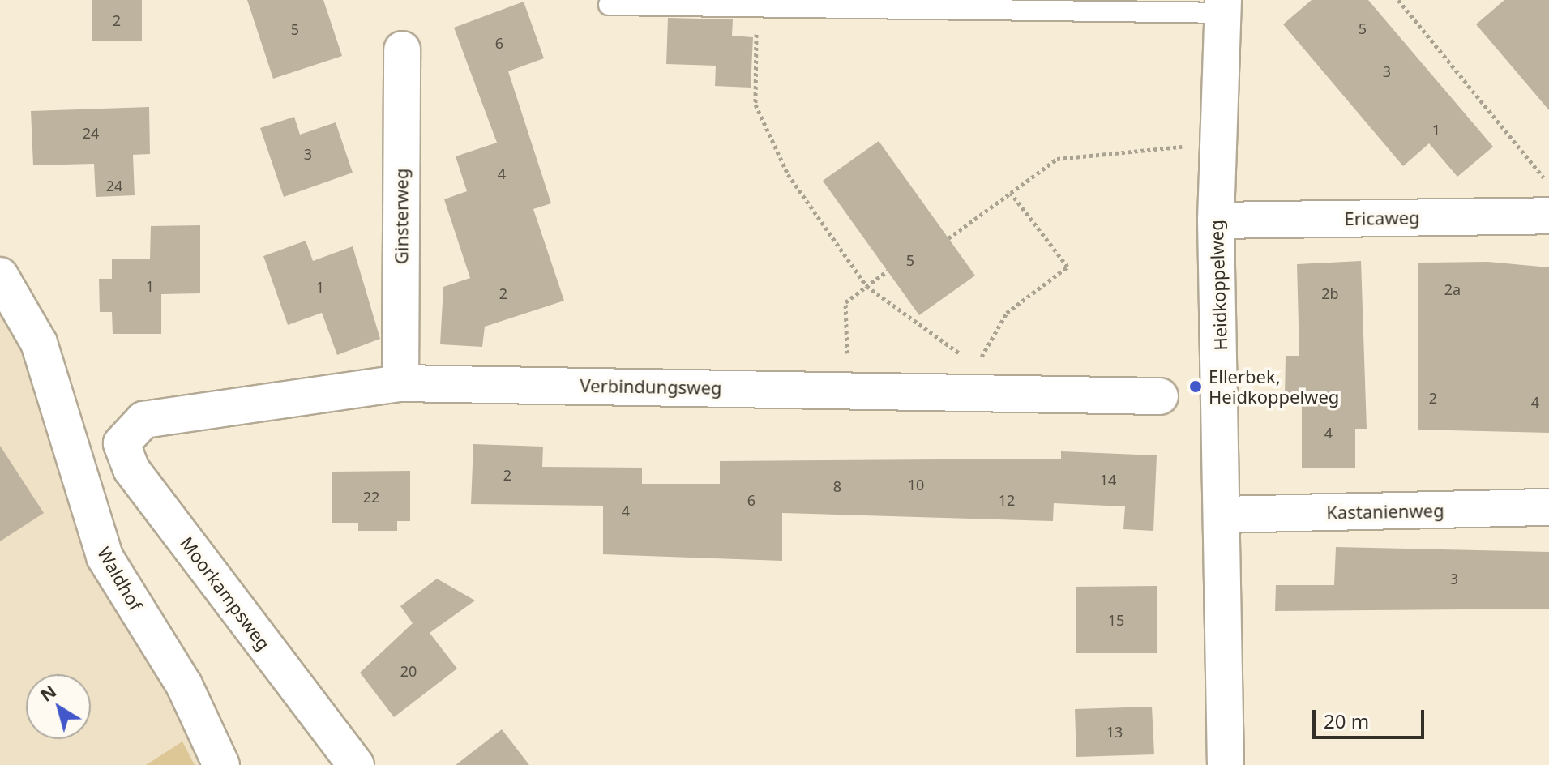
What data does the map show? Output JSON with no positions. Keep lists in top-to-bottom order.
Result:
{
  "streets": {
    "street": [
      "Ginsterweg",
      "Ericaweg",
      "Heidkoppelweg",
      "Verbindungsweg",
      "Kastanienweg",
      "Waldhof",
      "Moorkampsweg"
    ]
  },
  "crossings": [
    ["Ginsterweg", "Verbindungsweg"],
    ["Ericaweg", "Heidkoppelweg"],
    ["Heidkoppelweg", "Kastanienweg"],
    ["Verbindungsweg", "Moorkampsweg"]
  ],
  "places": ["Ellerbek, Heidkoppelweg"],
  "house_numbers": [
    "2",
    "5",
    "5",
    "6",
    "3",
    "1",
    "24",
    "3",
    "4",
    "24",
    "5",
    "1",
    "1",
    "2a",
    "2",
    "2b",
    "2",
    "4",
    "4",
    "2",
    "14",
    "10",
    "8",
    "22",
    "6",
    "12",
    "4",
    "3",
    "15",
    "20",
    "13"
  ],
  "scale_bar": "20 m",
  "north": "top left"
}
